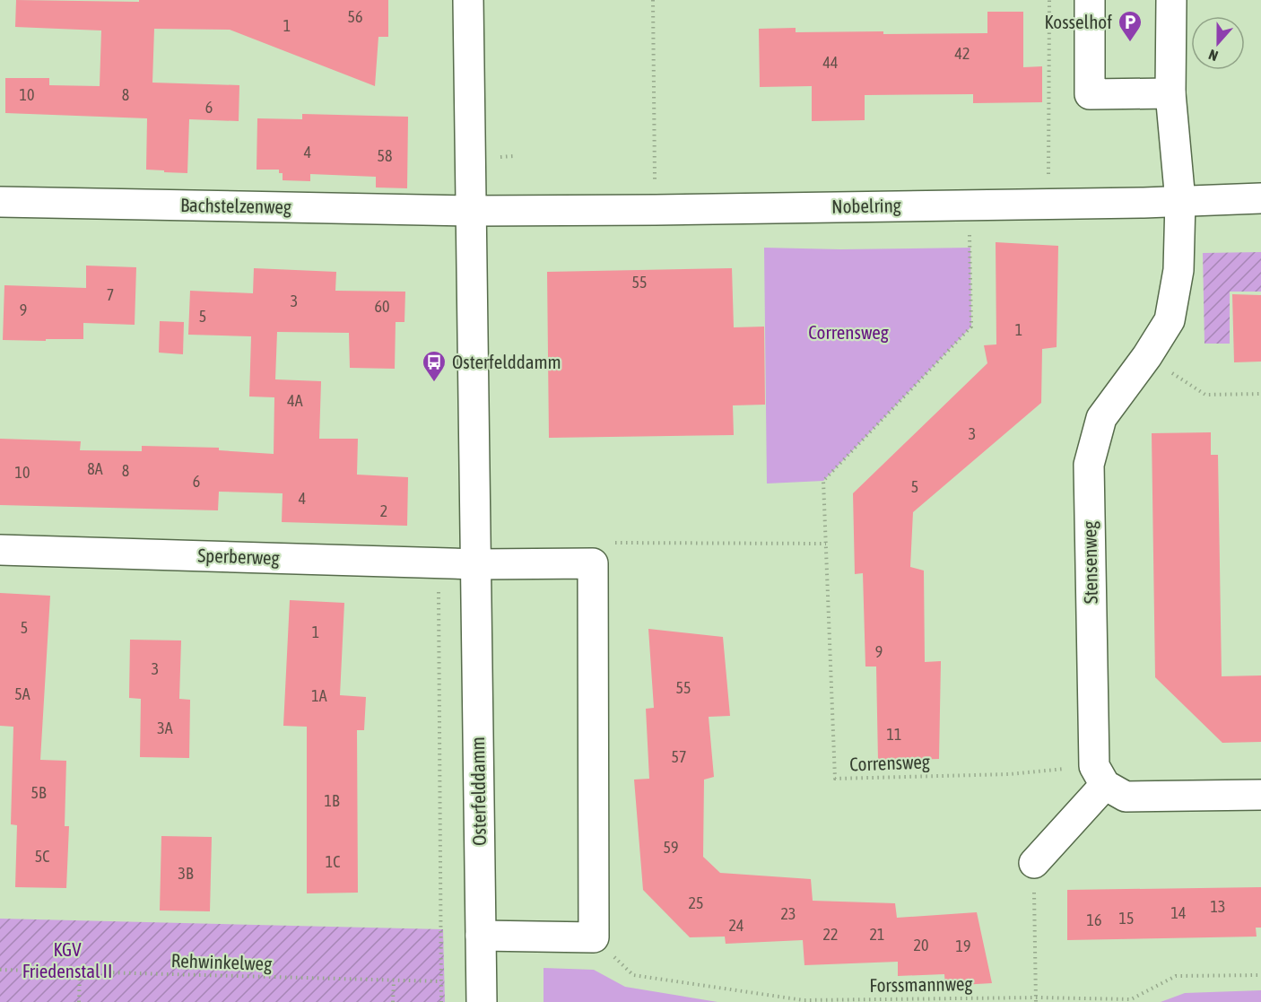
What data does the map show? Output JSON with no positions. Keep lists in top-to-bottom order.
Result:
{
  "streets": {
    "street": [
      "Bachstelzenweg",
      "Nobelring",
      "Sperberweg",
      "Stensenweg",
      "Osterfelddamm"
    ],
    "path": ["Corrensweg", "Rehwinkelweg", "Forssmannweg"]
  },
  "crossings": [
    ["Bachstelzenweg", "Nobelring"],
    ["Bachstelzenweg", "Osterfelddamm"],
    ["Nobelring", "Stensenweg"],
    ["Nobelring", "Corrensweg"],
    ["Nobelring", "Osterfelddamm"],
    ["Sperberweg", "Osterfelddamm"],
    ["Stensenweg", "Corrensweg"]
  ],
  "parks": ["Corrensweg", "KGV Friedenstal II"],
  "places": {
    "parking": ["Kosselhof"],
    "bus stop": ["Osterfelddamm"]
  },
  "house_numbers": [
    "56",
    "1",
    "42",
    "44",
    "10",
    "8",
    "6",
    "4",
    "58",
    "55",
    "7",
    "3",
    "60",
    "9",
    "5",
    "1",
    "4A",
    "3",
    "8A",
    "8",
    "10",
    "6",
    "5",
    "4",
    "2",
    "5",
    "1",
    "9",
    "3",
    "55",
    "5A",
    "1A",
    "3A",
    "11",
    "57",
    "5B",
    "1B",
    "59",
    "5C",
    "1C",
    "3B",
    "25",
    "13",
    "14",
    "23",
    "15",
    "16",
    "24",
    "22",
    "21",
    "20",
    "19"
  ],
  "north": "bottom"
}
